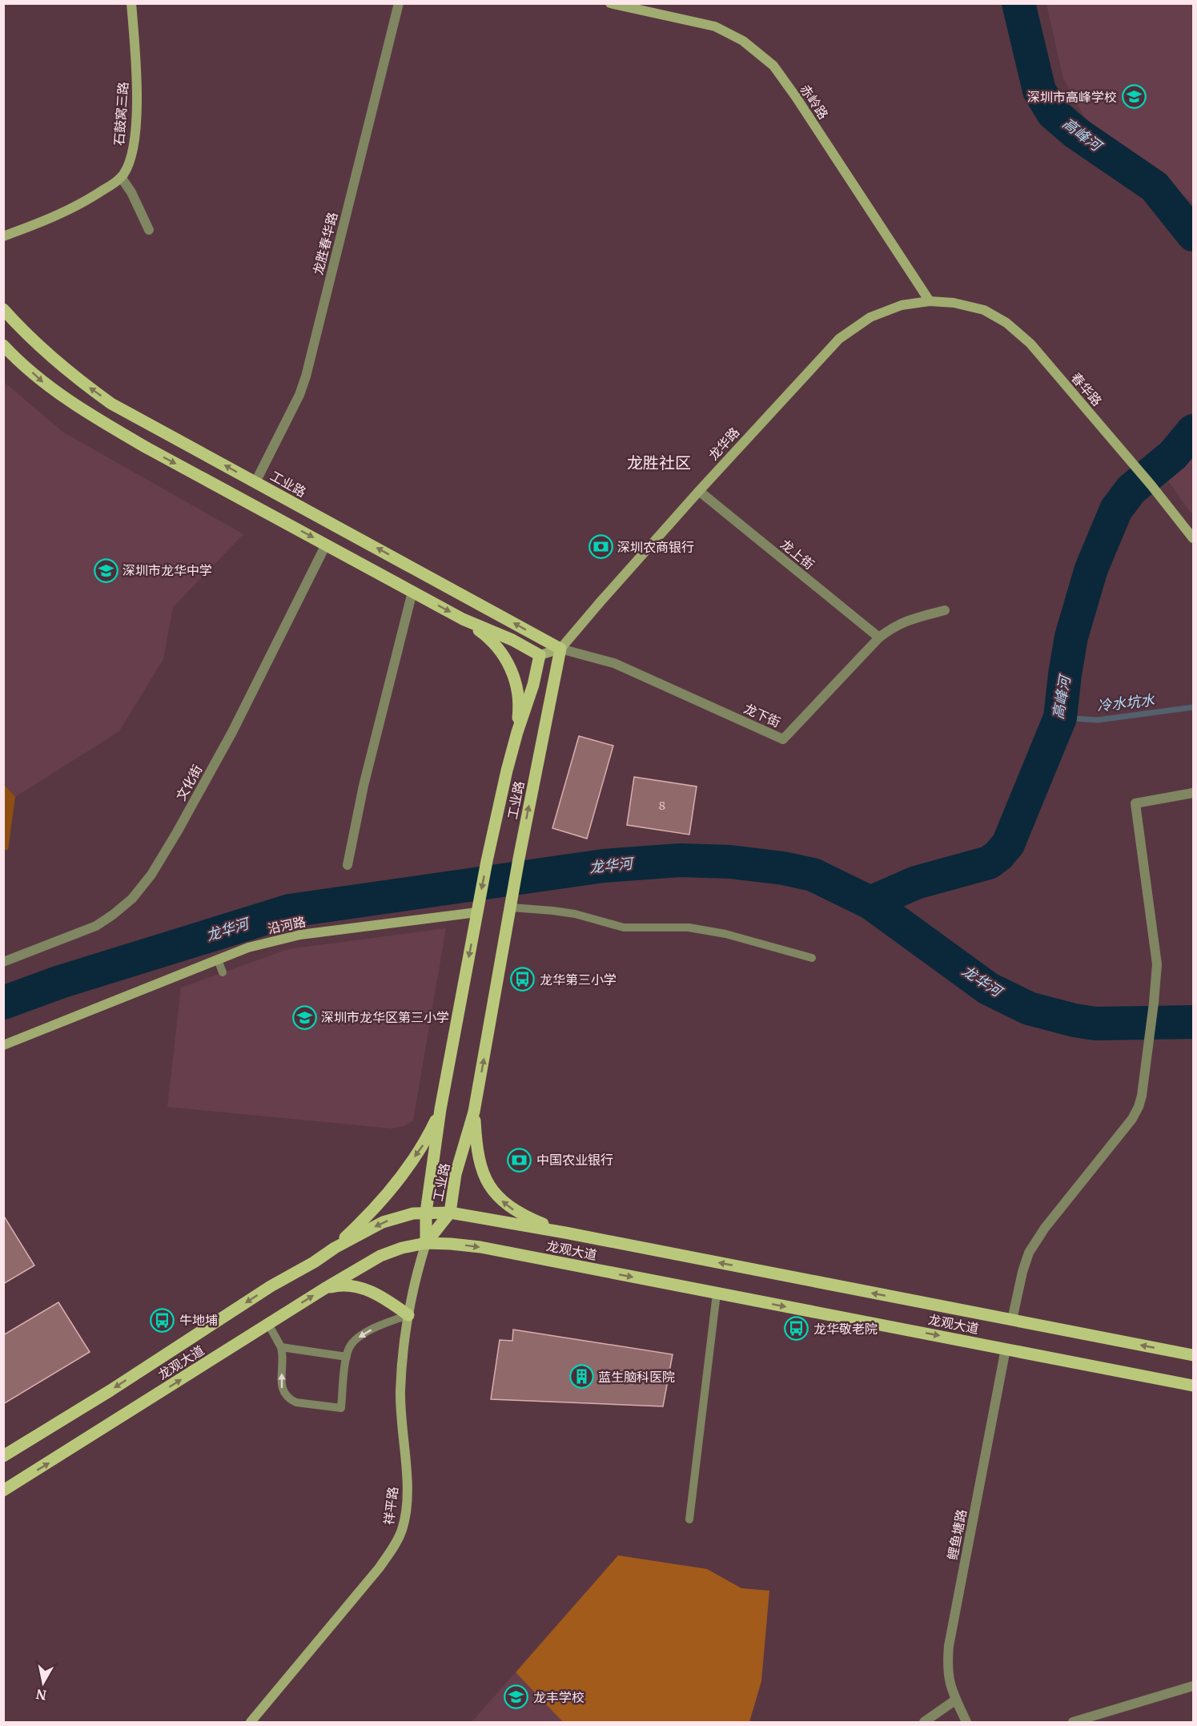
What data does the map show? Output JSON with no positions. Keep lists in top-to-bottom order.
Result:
{
  "streets": {
    "main road": ["工业路", "龙观大道"],
    "street": [
      "赤岭路",
      "石鼓窝三路",
      "龙胜春华路",
      "春华路",
      "龙华路",
      "龙上街",
      "龙下街",
      "文化街",
      "沿河路",
      "祥平路",
      "鲤鱼塘路"
    ]
  },
  "crossings": [
    ["赤岭路", "春华路"],
    ["赤岭路", "龙华路"],
    ["龙胜春华路", "工业路"],
    ["春华路", "龙华路"],
    ["龙华路", "工业路"],
    ["龙华路", "龙上街"],
    ["龙华路", "龙下街"],
    ["工业路", "龙下街"],
    ["工业路", "沿河路"],
    ["工业路", "龙观大道"],
    ["工业路", "祥平路"],
    ["龙上街", "龙下街"],
    ["龙观大道", "祥平路"],
    ["龙观大道", "鲤鱼塘路"]
  ],
  "districts": ["龙胜社区"],
  "water": ["高峰河", "冷水坑水", "龙华河"],
  "places": {
    "school or university": [
      "深圳市高峰学校",
      "深圳市龙华中学",
      "深圳市龙华区第三小学",
      "龙丰学校"
    ],
    "bank": ["深圳农商银行", "中国农业银行"],
    "bus stop": ["龙华第三小学", "牛地埔", "龙华敬老院"],
    "building": ["蓝生脑科医院"]
  },
  "house_numbers": ["8"],
  "north": "bottom"
}
